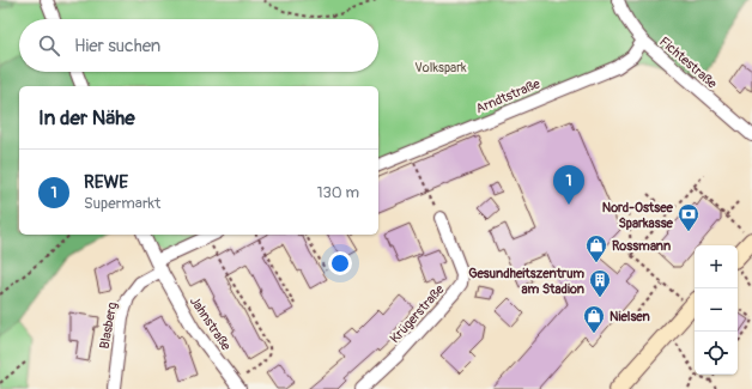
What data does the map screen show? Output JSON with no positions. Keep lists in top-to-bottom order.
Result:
{
  "streets": {
    "street": [
      "Fichtestraße",
      "Arndtstraße",
      "Krügerstraße",
      "Jahnstraße",
      "Blasberg"
    ]
  },
  "crossings": [
    ["Fichtestraße", "Arndtstraße"],
    ["Jahnstraße", "Blasberg"]
  ],
  "parks": ["Volkspark"],
  "places": {
    "bank": ["Nord-Ostsee Sparkasse"],
    "shop": ["Rossmann", "Nielsen"],
    "building": ["Gesundheitszentrum am Stadion"]
  },
  "page": {
    "search": "Hier suchen",
    "heading": "In der Nähe",
    "list": [
      {
        "mark": "1",
        "name": "REWE",
        "note": "Supermarkt",
        "value": "130 m"
      }
    ],
    "pins": "1",
    "map_buttons": ["+", "−"]
  }
}
